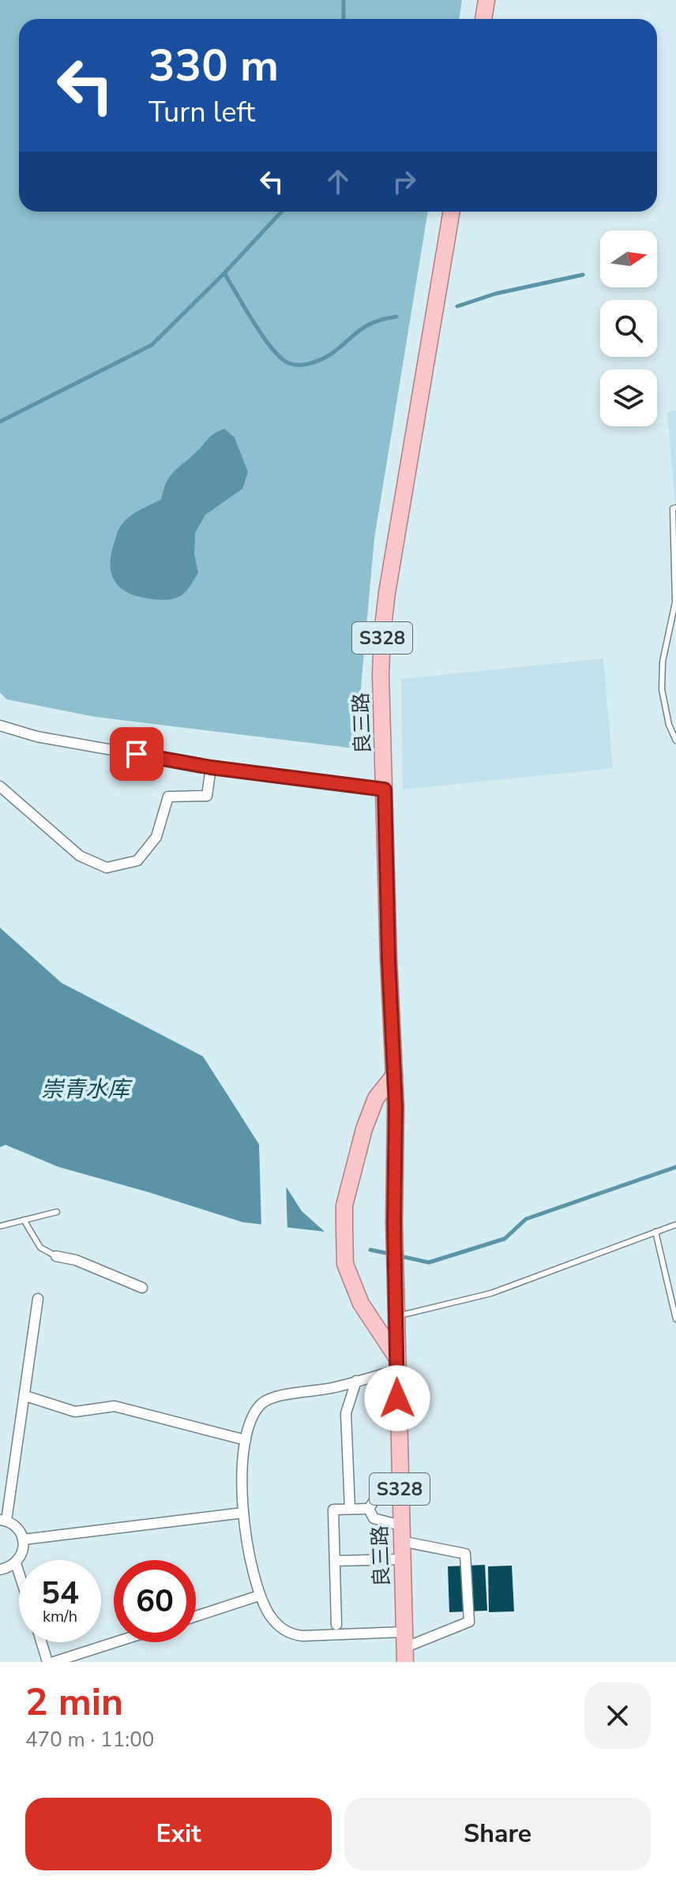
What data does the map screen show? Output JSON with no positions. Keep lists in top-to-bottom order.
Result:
{
  "streets": {
    "main road": ["S328", "良三路"]
  },
  "water": ["崇青水库"],
  "north": "right",
  "page": {
    "turn": ["330 m", "Turn left"],
    "speed": "54 km/h",
    "limit": "60",
    "heading": ["2 min", "470 m · 11:00"],
    "buttons": ["Exit", "Share"]
  }
}
